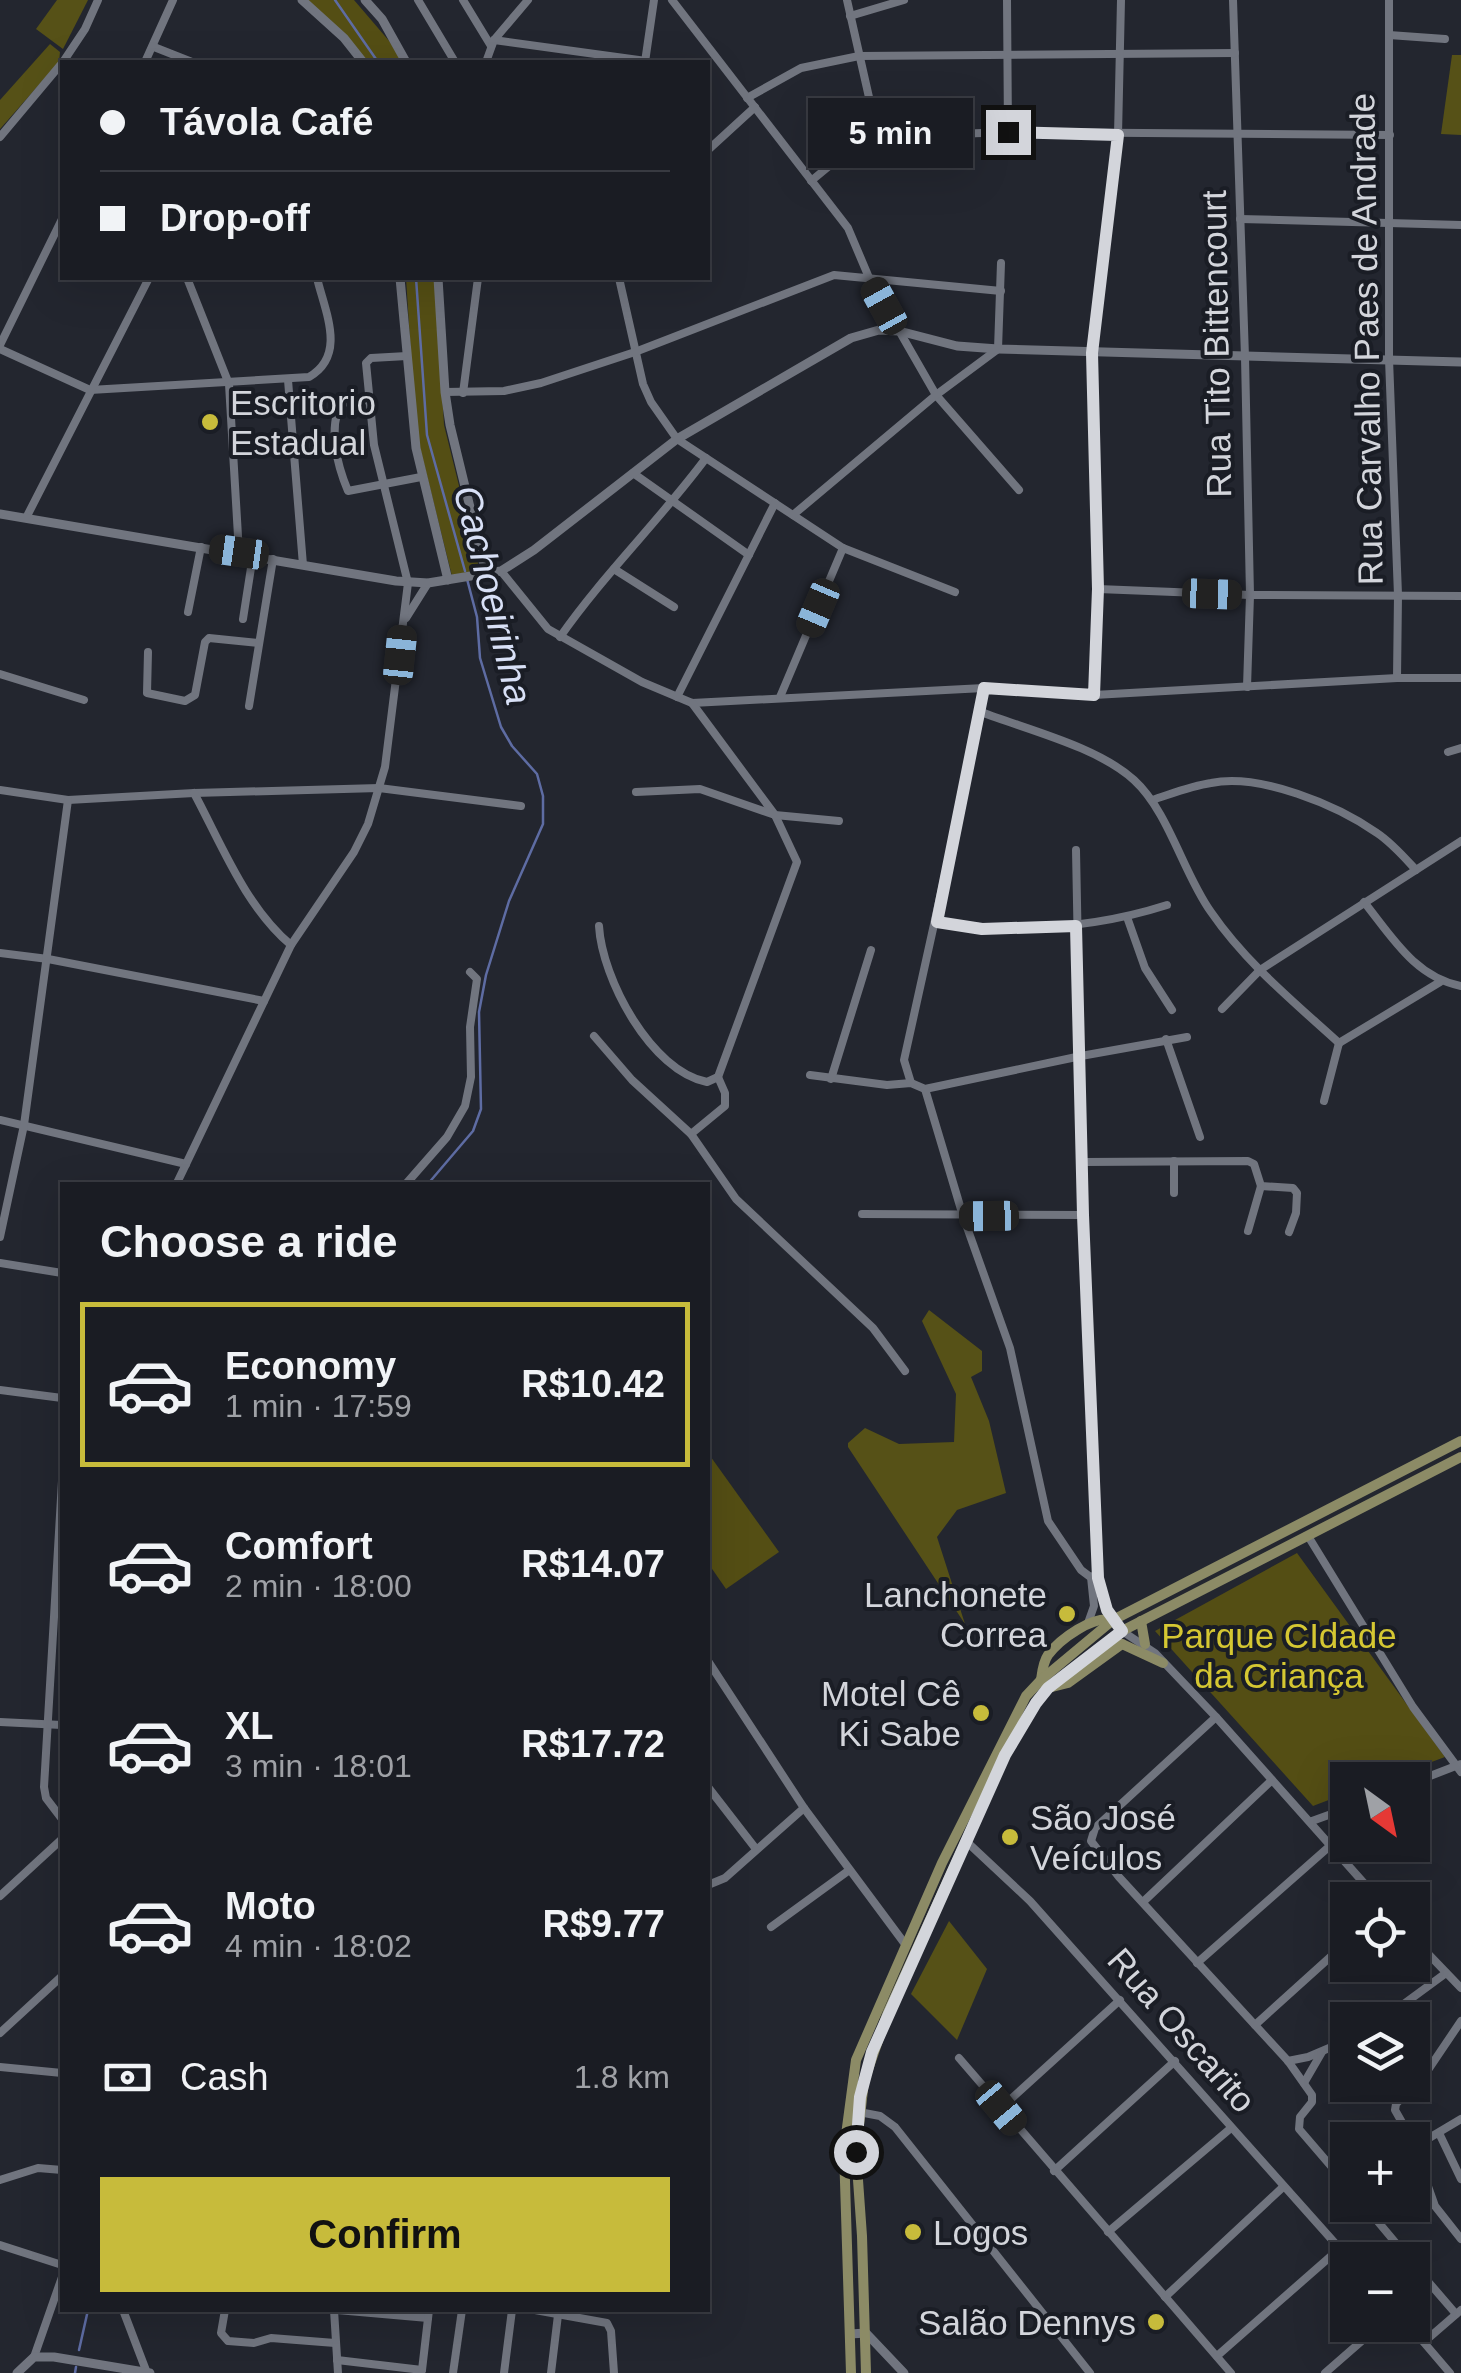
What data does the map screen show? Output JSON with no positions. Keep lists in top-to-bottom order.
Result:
{
  "streets": {
    "street": ["Rua Carvalho Paes de Andrade", "Rua Tito Bittencourt", "Rua Oscarito"]
  },
  "water": ["Cachoeirinha"],
  "parks": ["Parque CIdade da Criança"],
  "places": [
    "Escritorio Estadual",
    "Lanchonete Correa",
    "Motel Cê Ki Sabe",
    "São José Veículos",
    "Logos",
    "Salão Dennys"
  ],
  "north": "bottom right",
  "page": {
    "banner": ["Távola Café", "Drop-off"],
    "bubble": "5 min",
    "heading": "Choose a ride",
    "list": [
      {
        "name": "Economy",
        "note": "1 min · 17:59",
        "value": "R$10.42"
      },
      {
        "name": "Comfort",
        "note": "2 min · 18:00",
        "value": "R$14.07"
      },
      {
        "name": "XL",
        "note": "3 min · 18:01",
        "value": "R$17.72"
      },
      {
        "name": "Moto",
        "note": "4 min · 18:02",
        "value": "R$9.77"
      }
    ],
    "map_buttons": ["+", "−"],
    "pay": ["Cash", "1.8 km"],
    "buttons": "Confirm"
  }
}
